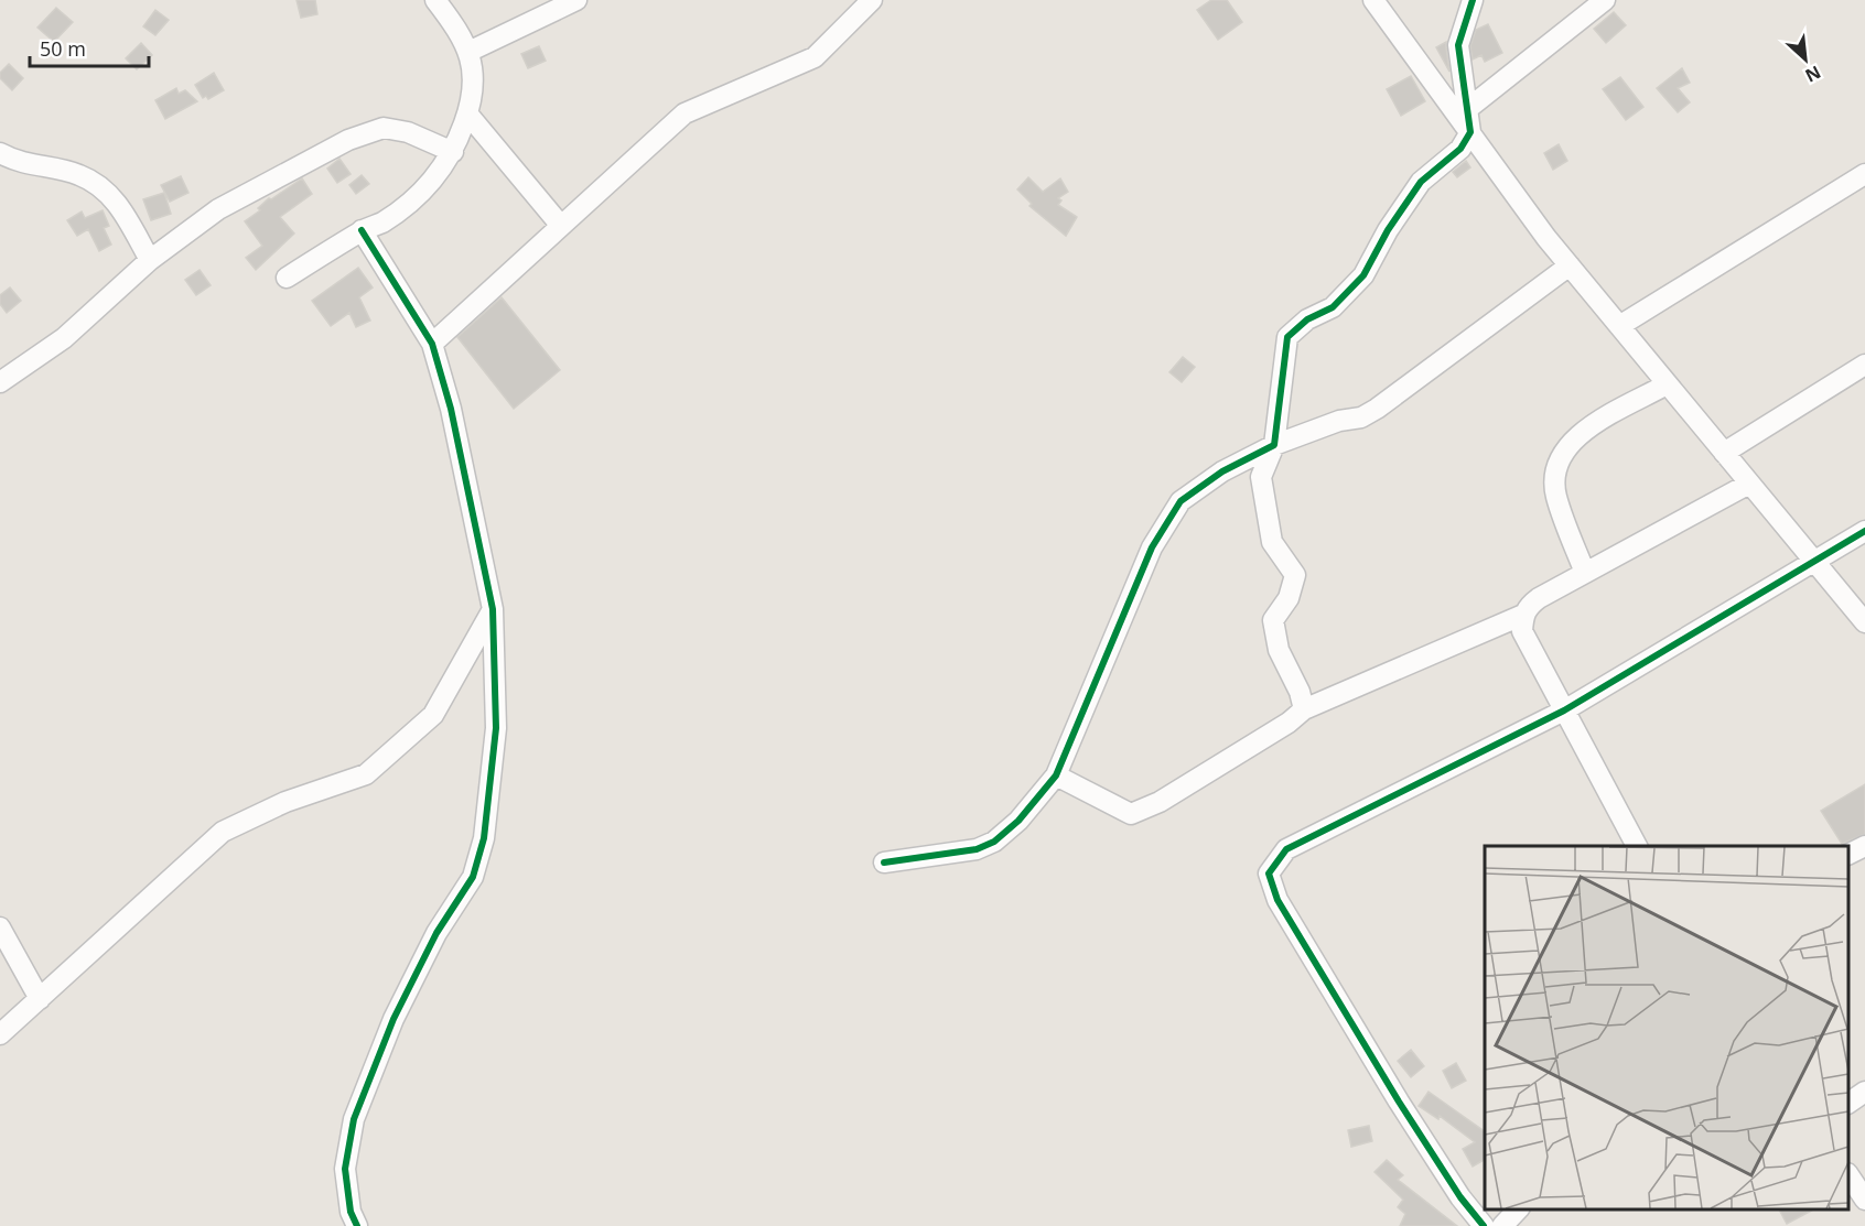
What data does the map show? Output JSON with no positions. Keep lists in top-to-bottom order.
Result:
{
  "scale_bar": "50 m",
  "north": "bottom right"
}
